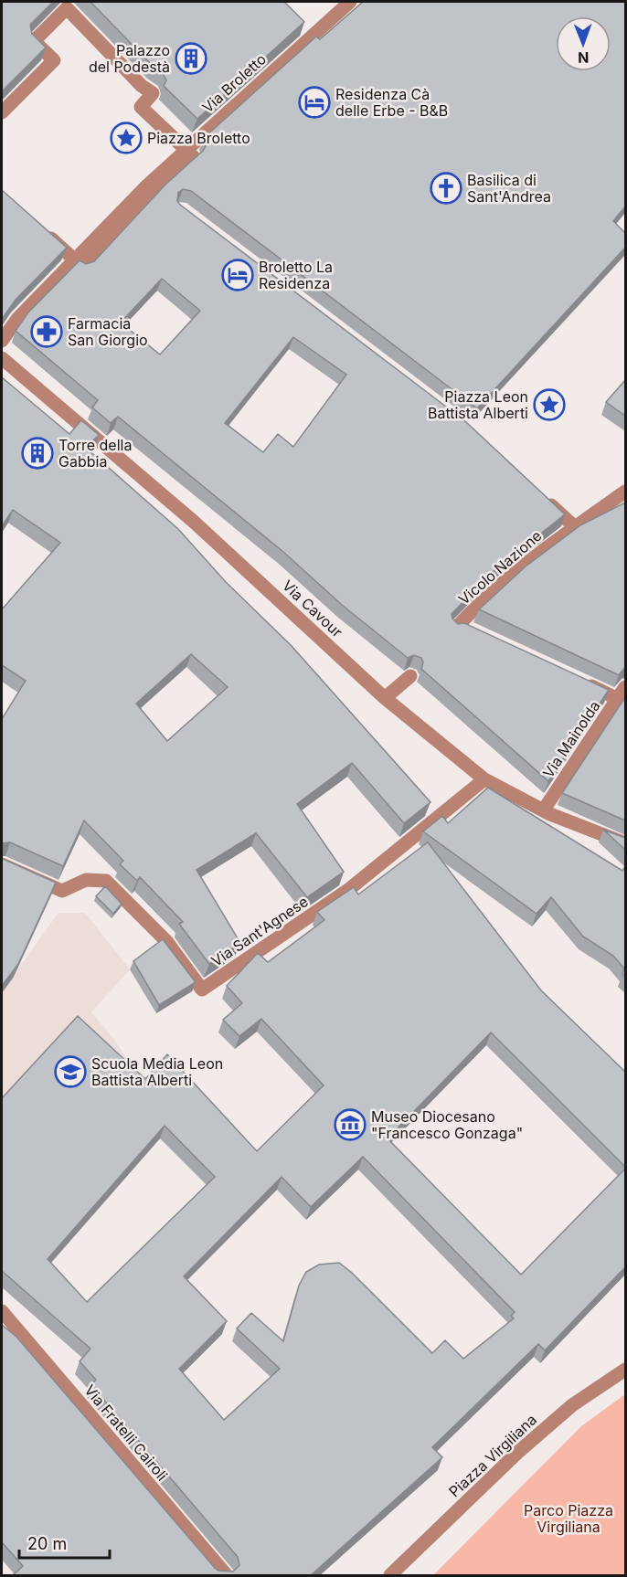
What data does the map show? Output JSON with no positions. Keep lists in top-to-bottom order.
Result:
{
  "streets": {
    "street": [
      "Via Broletto",
      "Vicolo Nazione",
      "Via Cavour",
      "Via Mainolda",
      "Via Sant'Agnese",
      "Via Fratelli Cairoli",
      "Piazza Virgiliana"
    ]
  },
  "crossings": [
    ["Via Cavour", "Via Mainolda"],
    ["Via Cavour", "Via Sant'Agnese"]
  ],
  "parks": ["Parco Piazza Virgiliana"],
  "places": {
    "building": ["Palazzo del Podestà", "Torre della Gabbia"],
    "hotel": ["Residenza Cà delle Erbe - B&B", "Broletto La Residenza"],
    "place": ["Piazza Broletto", "Piazza Leon Battista Alberti"],
    "church": ["Basilica di Sant'Andrea"],
    "pharmacy": ["Farmacia San Giorgio"],
    "school or university": ["Scuola Media Leon Battista Alberti"],
    "museum": ["Museo Diocesano \"Francesco Gonzaga\""]
  },
  "scale_bar": "20 m",
  "north": "bottom"
}
